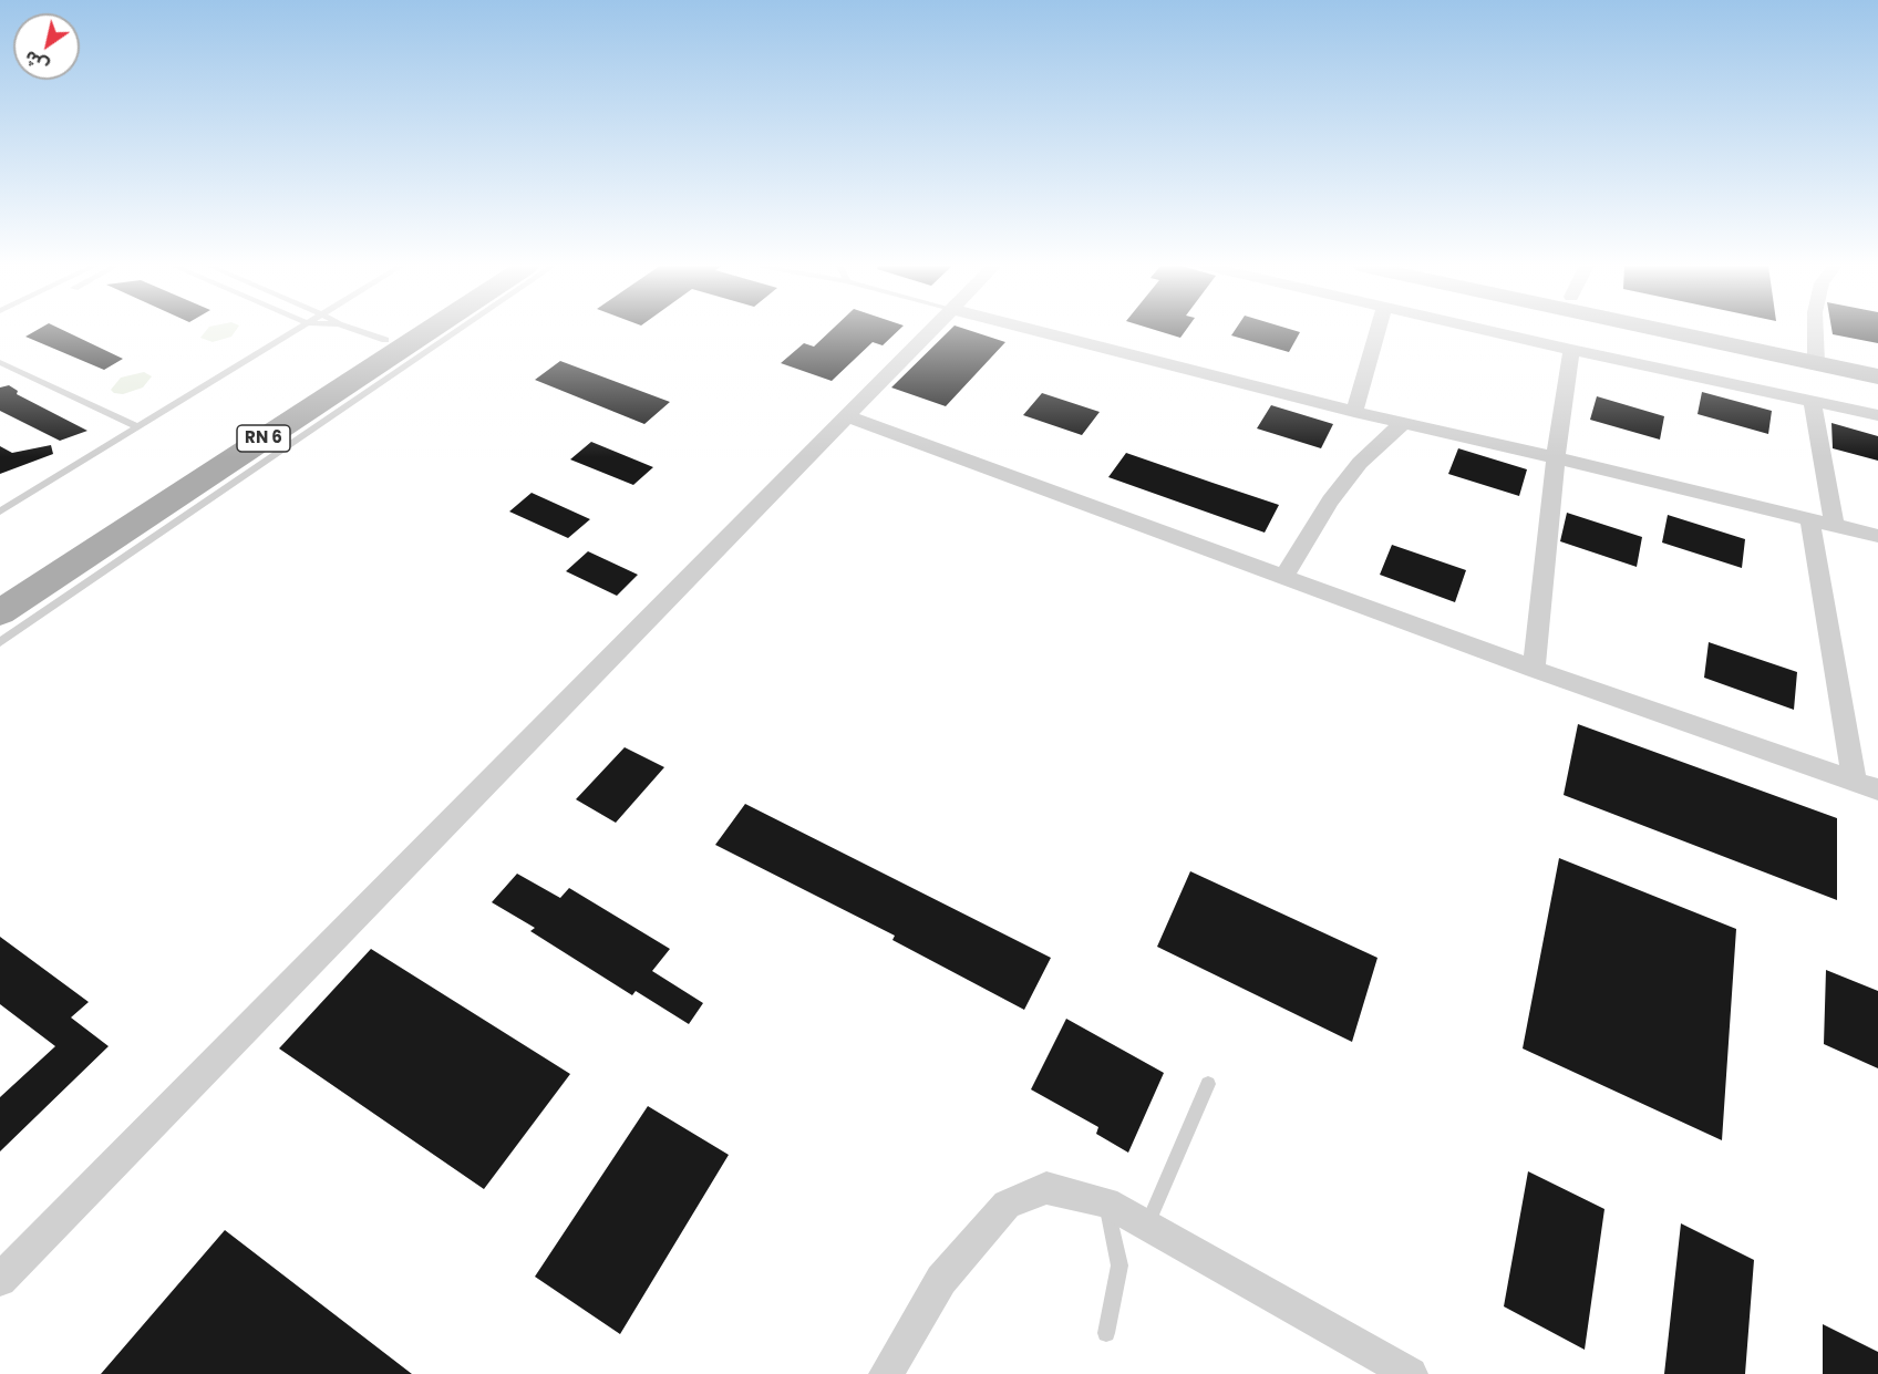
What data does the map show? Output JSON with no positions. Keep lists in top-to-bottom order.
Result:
{
  "streets": {
    "main road": ["RN 6"]
  },
  "north": "bottom left"
}
